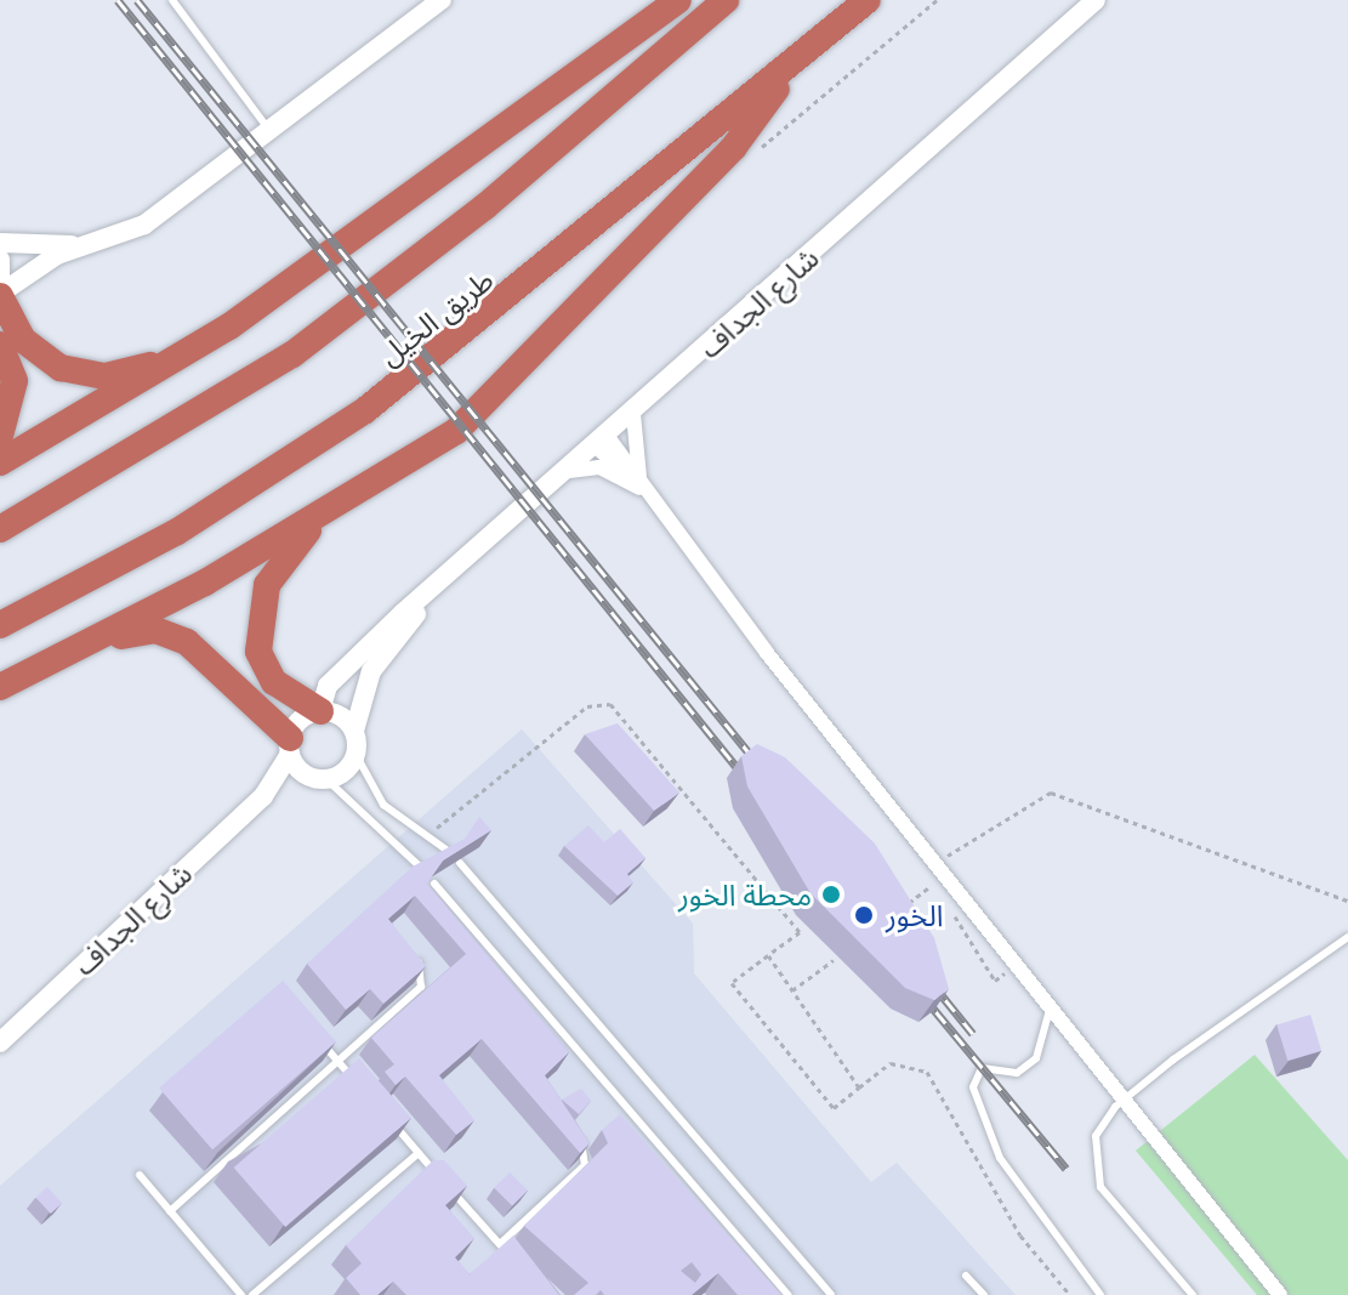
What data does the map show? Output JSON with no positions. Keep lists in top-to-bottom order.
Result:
{
  "streets": {
    "highway": ["طريق الخيل"],
    "street": ["شارع الجداف"]
  },
  "places": ["محطة الخور", "الخور"]
}
